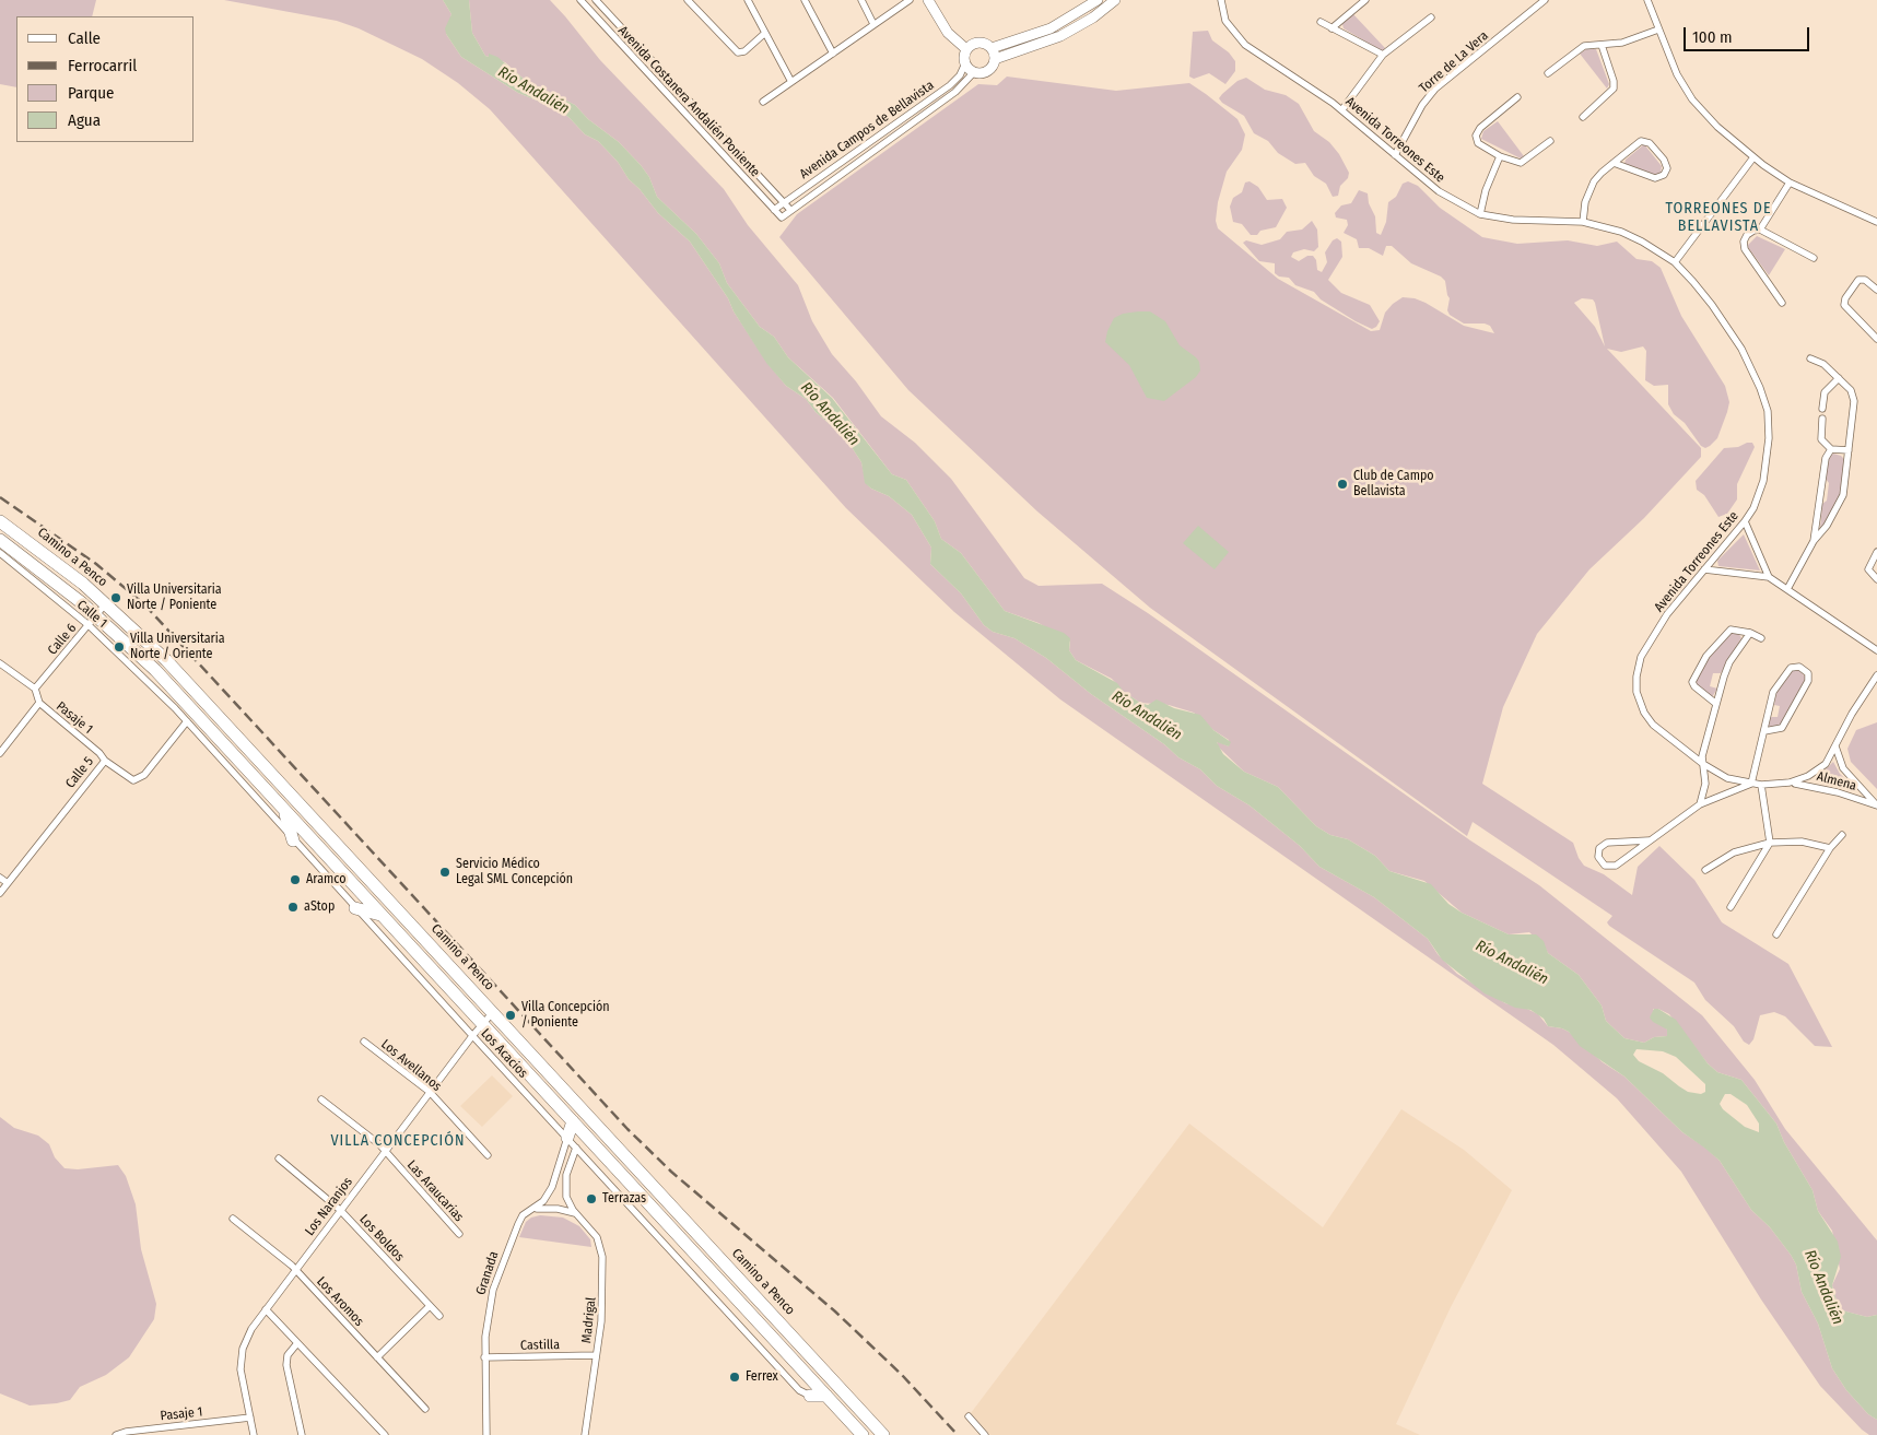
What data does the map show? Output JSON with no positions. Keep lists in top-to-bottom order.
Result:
{
  "streets": {
    "highway": ["Camino a Penco"],
    "street": [
      "Torre de La Vera",
      "Avenida Costanera Andalién Poniente",
      "Avenida Campos de Bellavista",
      "Avenida Torreones Este",
      "Calle 1",
      "Calle 6",
      "Pasaje 1",
      "Calle 5",
      "Almena",
      "Los Acacios",
      "Los Avellanos",
      "Las Araucarias",
      "Los Naranjos",
      "Los Boldos",
      "Granada",
      "Los Aromos",
      "Madrigal",
      "Castilla"
    ]
  },
  "crossings": [
    ["Torre de La Vera", "Avenida Torreones Este"],
    ["Avenida Costanera Andalién Poniente", "Avenida Campos de Bellavista"],
    ["Camino a Penco", "Calle 6"],
    ["Camino a Penco", "Los Naranjos"],
    ["Calle 1", "Calle 6"],
    ["Calle 1", "Calle 5"],
    ["Calle 1", "Los Acacios"],
    ["Calle 6", "Pasaje 1"],
    ["Pasaje 1", "Calle 5"],
    ["Pasaje 1", "Los Naranjos"],
    ["Calle 5", "Los Acacios"],
    ["Los Acacios", "Los Naranjos"],
    ["Los Acacios", "Granada"],
    ["Los Acacios", "Madrigal"],
    ["Los Avellanos", "Los Naranjos"],
    ["Las Araucarias", "Los Naranjos"],
    ["Los Naranjos", "Los Boldos"],
    ["Los Naranjos", "Los Aromos"],
    ["Granada", "Castilla"],
    ["Madrigal", "Castilla"]
  ],
  "districts": ["TORREONES DE BELLAVISTA", "VILLA CONCEPCIÓN"],
  "water": ["Río Andalién"],
  "places": [
    "Club de Campo Bellavista",
    "Villa Universitaria Norte / Poniente",
    "Villa Universitaria Norte / Oriente",
    "Servicio Médico Legal SML Concepción",
    "Aramco",
    "aStop",
    "Villa Concepción / Poniente",
    "Terrazas",
    "Ferrex"
  ],
  "legend": [
    "Calle",
    "Ferrocarril",
    "Parque",
    "Agua"
  ],
  "scale_bar": "100 m"
}
